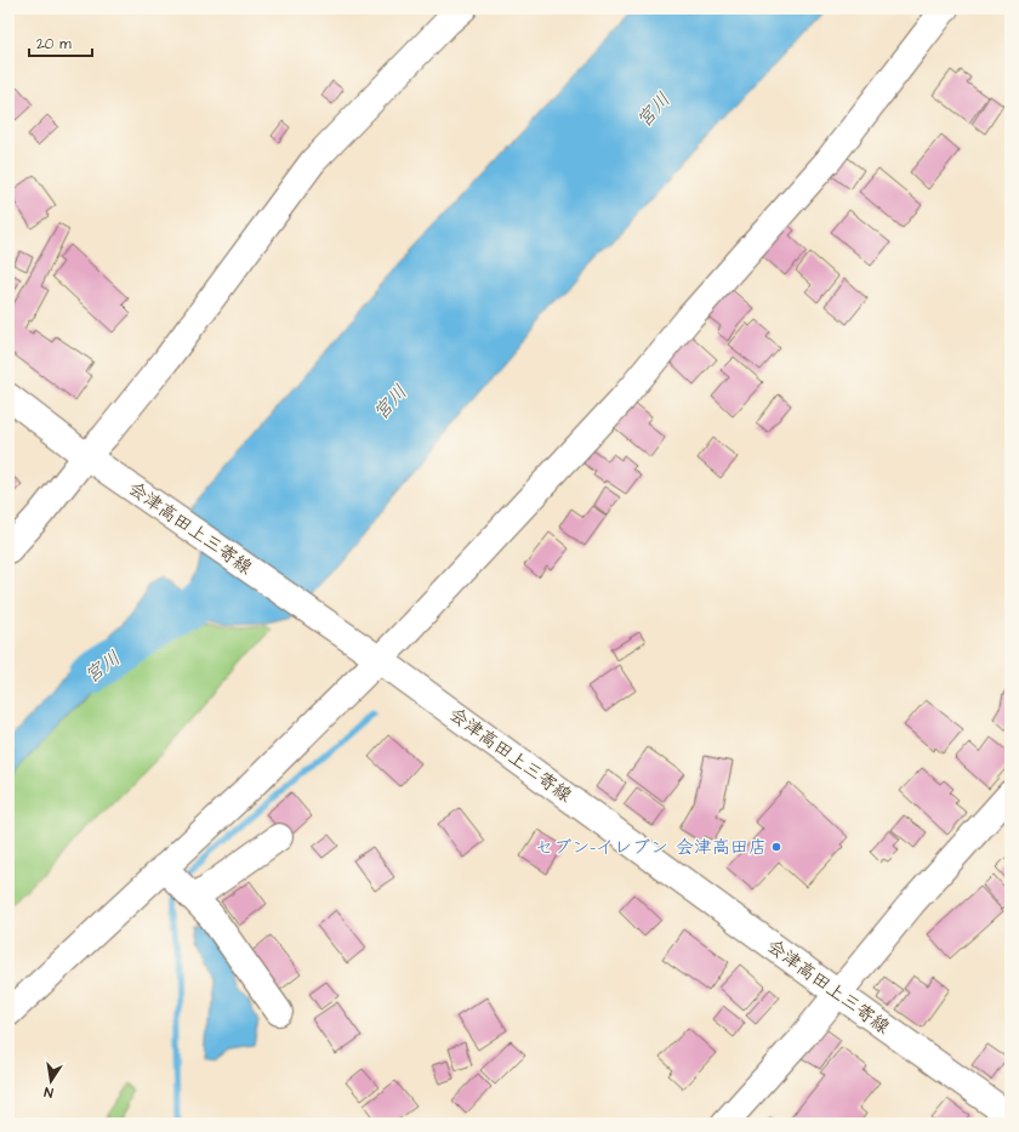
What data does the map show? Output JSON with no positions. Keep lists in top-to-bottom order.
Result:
{
  "streets": {
    "street": ["会津高田上三寄線"]
  },
  "water": ["宮川"],
  "places": ["セブン-イレブン 会津高田店"],
  "scale_bar": "20 m",
  "north": "bottom"
}
